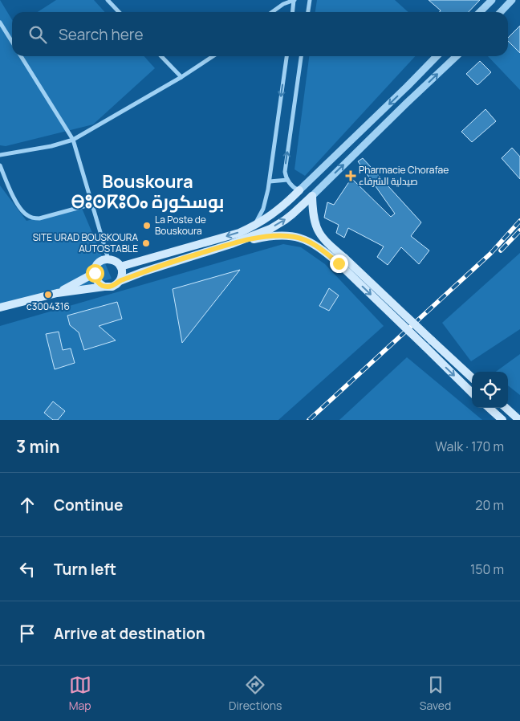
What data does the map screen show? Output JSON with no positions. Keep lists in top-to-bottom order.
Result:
{
  "districts": ["Bouskoura ⴱⵓⵙⴽⵓⵔⴰ بوسكورة"],
  "places": {
    "health": ["Pharmacie Chorafae صيدلية الشرفاء"],
    "other": ["La Poste de Bouskoura", "SITE URAD BOUSKOURA AUTOSTABLE", "c3004316"]
  },
  "page": {
    "search": "Search here",
    "heading": ["3 min", "Walk · 170 m"],
    "list": [
      ["Continue", "20 m"],
      ["Turn left", "150 m"],
      "Arrive at destination"
    ],
    "nav": ["Map", "Directions", "Saved"]
  }
}
